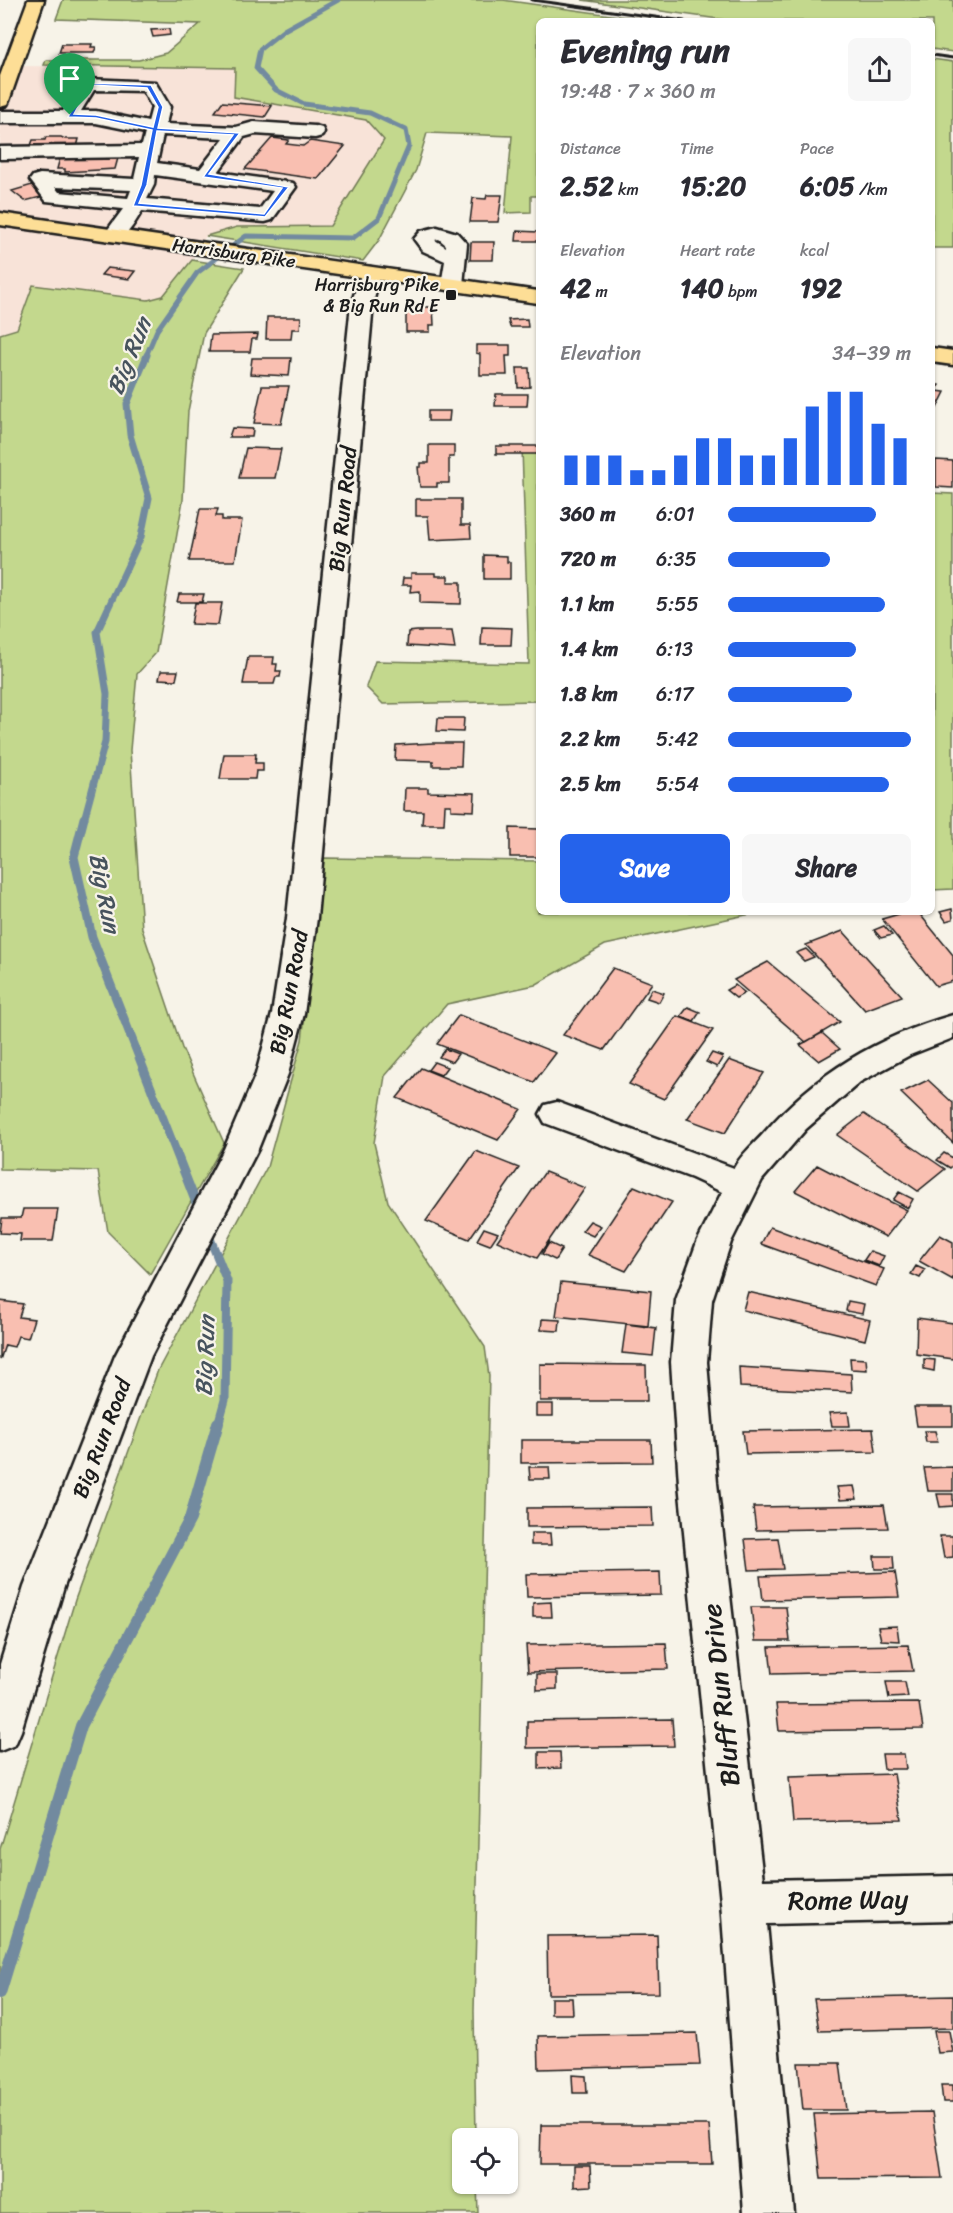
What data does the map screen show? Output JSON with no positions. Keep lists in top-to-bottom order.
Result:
{
  "streets": {
    "main road": ["Harrisburg Pike"],
    "street": ["Big Run Road", "Bluff Run Drive", "Rome Way"]
  },
  "crossings": [
    ["Harrisburg Pike", "Big Run Road"],
    ["Bluff Run Drive", "Rome Way"]
  ],
  "water": ["Big Run"],
  "places": {
    "transit": ["Harrisburg Pike & Big Run Rd E"]
  },
  "page": {
    "heading": ["Evening run", "19:48 · 7 × 360 m"],
    "stats": [
      ["Distance", "2.52 km"],
      ["Time", "15:20"],
      ["Pace", "6:05 /km"],
      ["Elevation", "42 m"],
      ["Heart rate", "140 bpm"],
      ["kcal", "192"]
    ],
    "chart": ["Elevation", "34–39 m"],
    "list": [
      {
        "name": "360 m",
        "note": "6:01"
      },
      {
        "name": "720 m",
        "note": "6:35"
      },
      {
        "name": "1.1 km",
        "note": "5:55"
      },
      {
        "name": "1.4 km",
        "note": "6:13"
      },
      {
        "name": "1.8 km",
        "note": "6:17"
      },
      {
        "name": "2.2 km",
        "note": "5:42"
      },
      {
        "name": "2.5 km",
        "note": "5:54"
      }
    ],
    "buttons": ["Save", "Share"]
  }
}
